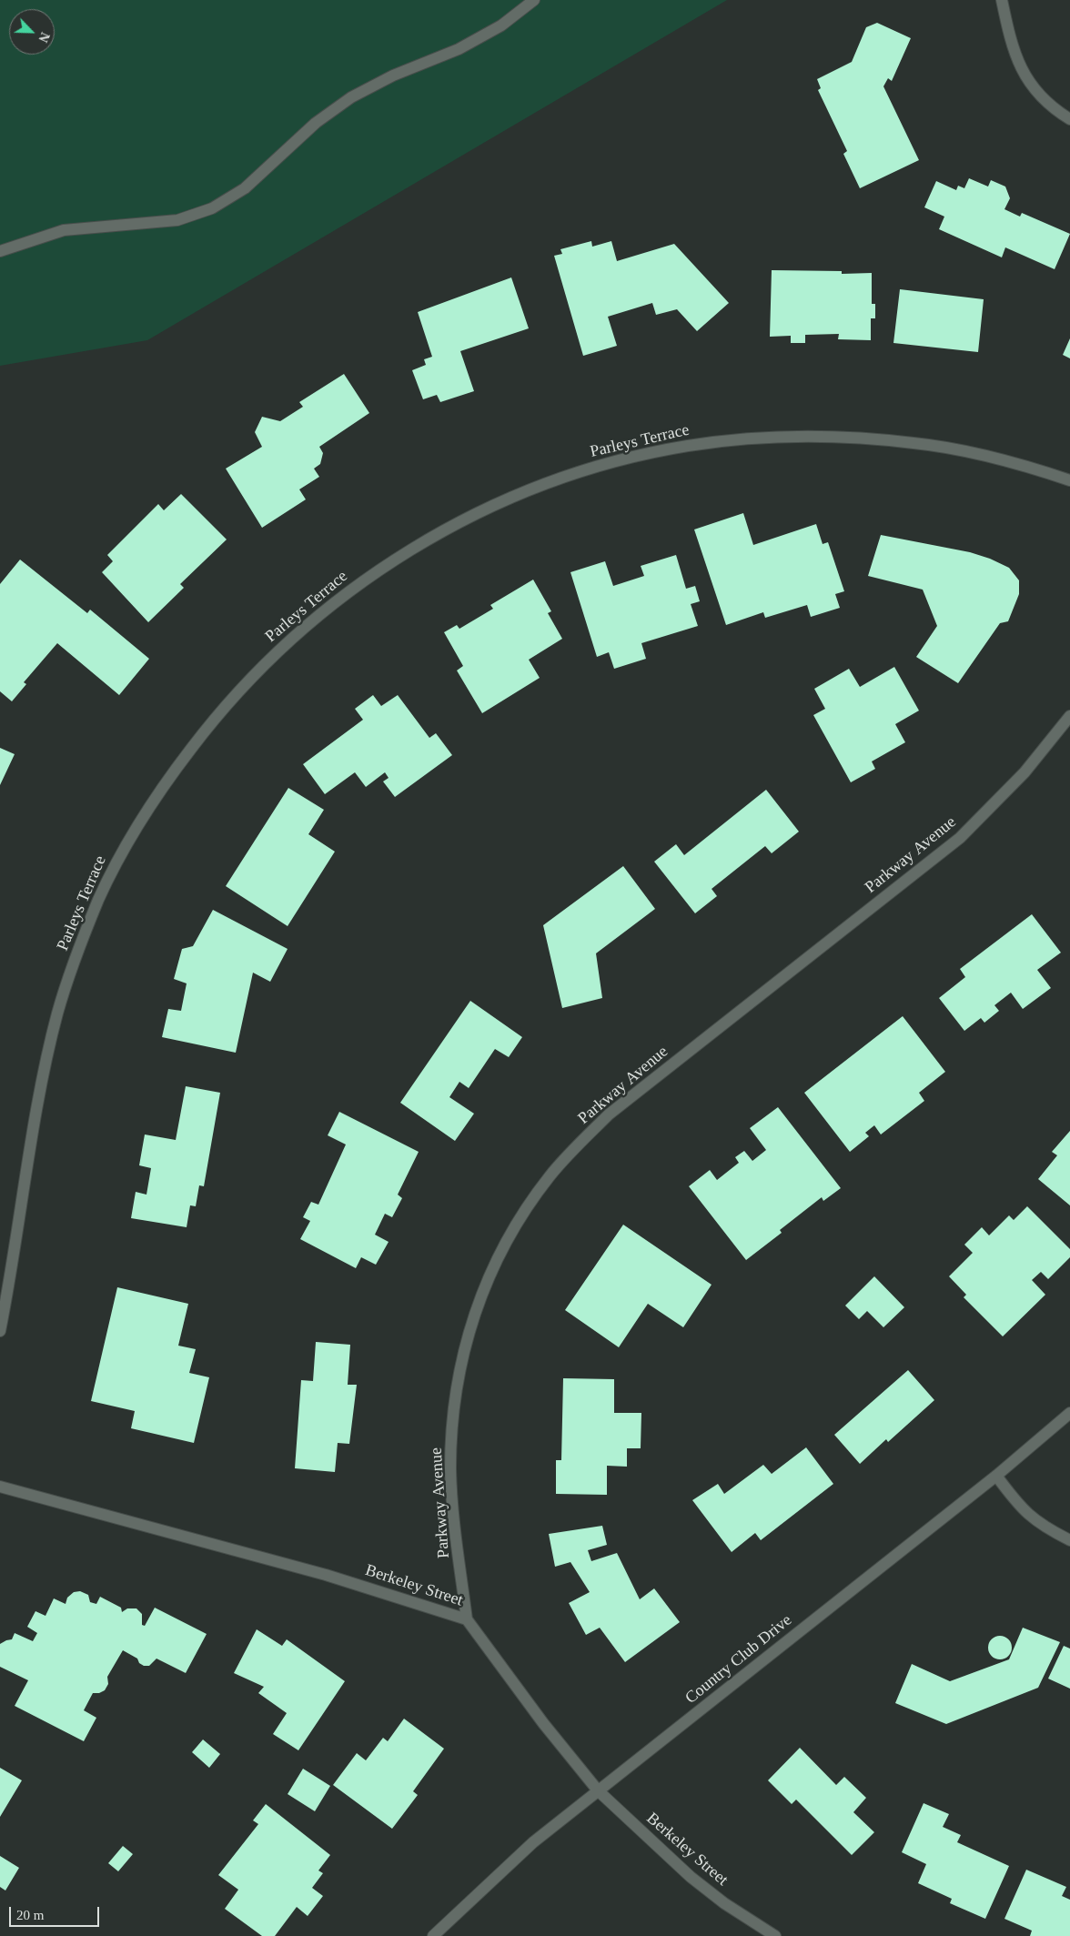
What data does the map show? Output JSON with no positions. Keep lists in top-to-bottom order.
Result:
{
  "streets": {
    "street": [
      "Parleys Terrace",
      "Parkway Avenue",
      "Berkeley Street",
      "Country Club Drive"
    ]
  },
  "crossings": [
    ["Parkway Avenue", "Berkeley Street"],
    ["Berkeley Street", "Country Club Drive"]
  ],
  "scale_bar": "20 m",
  "north": "bottom right"
}
